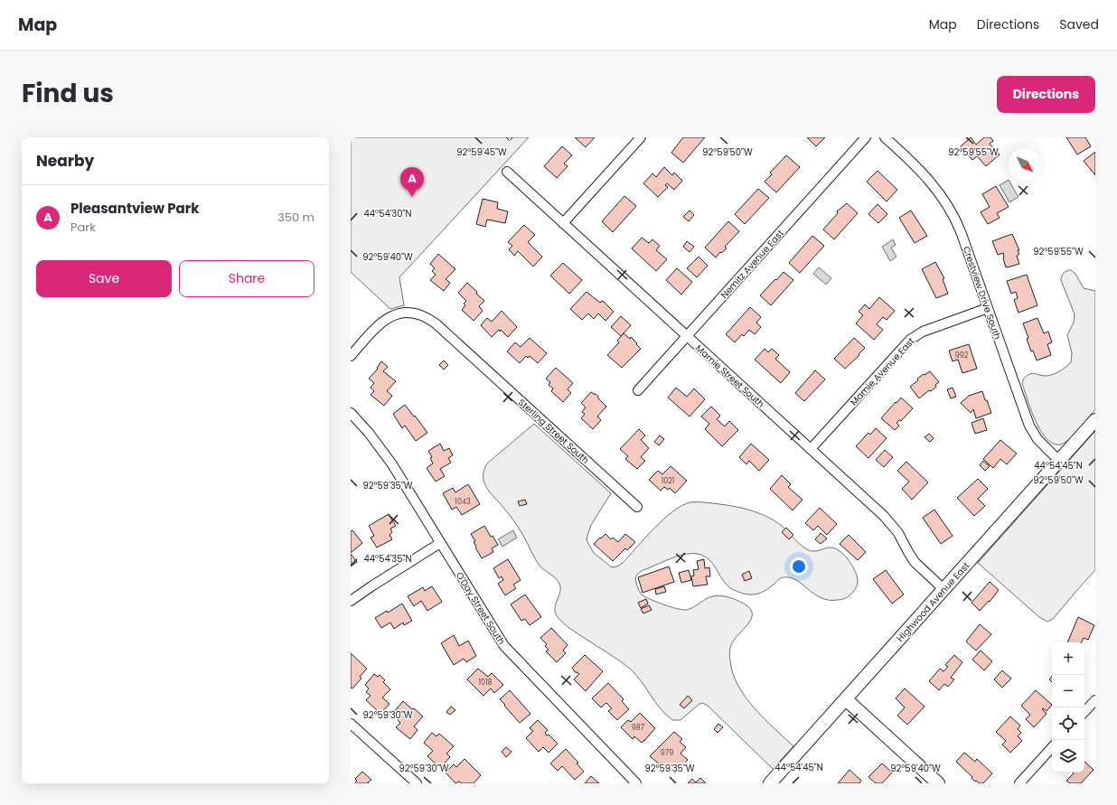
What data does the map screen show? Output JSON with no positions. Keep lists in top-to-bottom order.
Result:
{
  "streets": {
    "street": [
      "Nemitz Avenue East",
      "Crestview Drive South",
      "Mamie Avenue East",
      "Marnie Street South",
      "Sterling Street South",
      "Highwood Avenue East",
      "O'Day Street South"
    ]
  },
  "crossings": [
    ["Nemitz Avenue East", "Marnie Street South"],
    ["Crestview Drive South", "Mamie Avenue East"],
    ["Crestview Drive South", "Highwood Avenue East"],
    ["Mamie Avenue East", "Marnie Street South"],
    ["Marnie Street South", "Highwood Avenue East"]
  ],
  "house_numbers": [
    "992",
    "1021",
    "1043",
    "1018",
    "987",
    "979"
  ],
  "north": "bottom right",
  "page": {
    "header": "Map",
    "nav": ["Map", "Directions", "Saved"],
    "title": "Find us",
    "buttons": [
      "Directions",
      ["Save", "Share"]
    ],
    "heading": "Nearby",
    "pins": "A",
    "list": [
      {
        "mark": "A",
        "name": "Pleasantview Park",
        "note": "Park",
        "value": "350 m"
      }
    ],
    "map_buttons": ["+", "−"]
  },
  "coordinates": [
    "92°59'50\"W",
    "92°59'55\"W",
    "92°59'45\"W",
    "44°54'30\"N",
    "92°59'40\"W",
    "44°54'45\"N",
    "92°59'35\"W",
    "44°54'35\"N",
    "92°59'30\"W"
  ]
}
